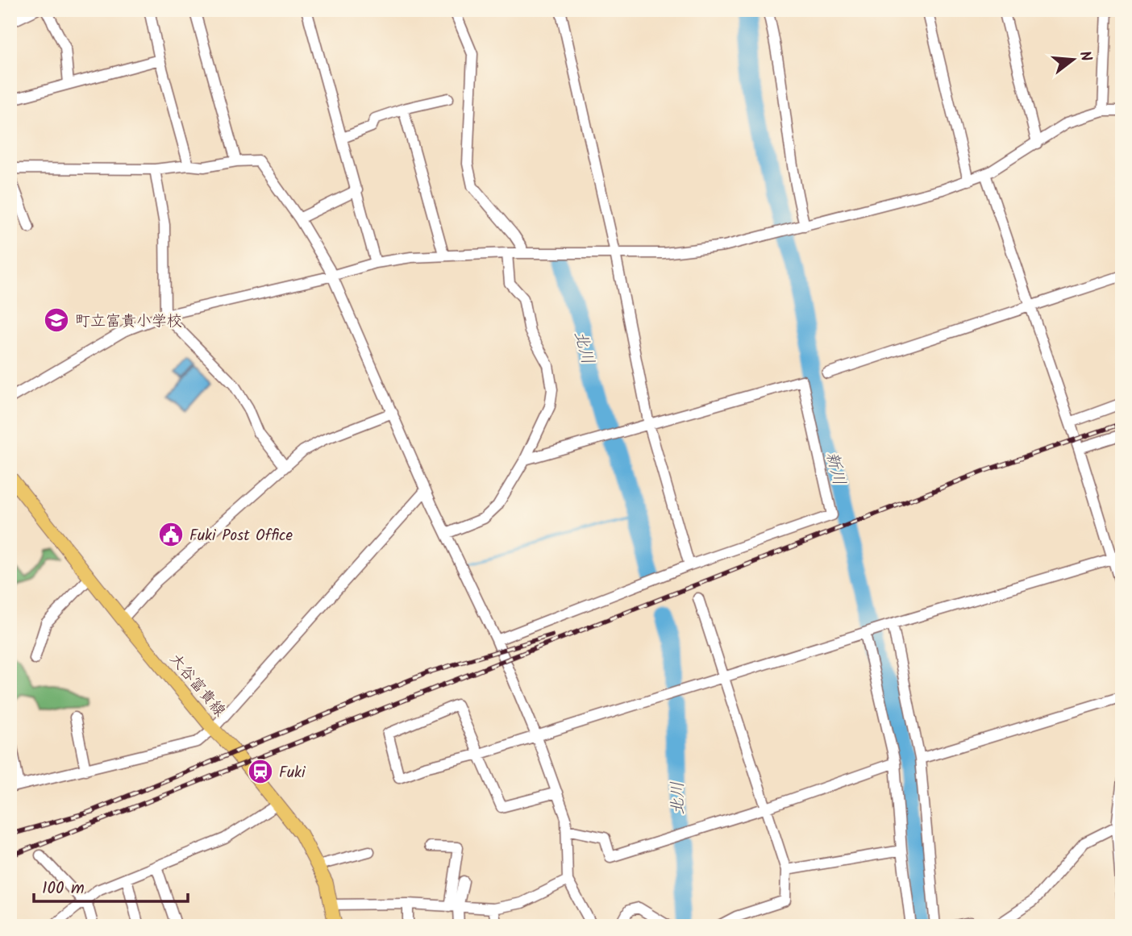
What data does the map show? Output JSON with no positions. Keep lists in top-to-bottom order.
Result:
{
  "streets": {
    "main road": ["大谷富貴線"]
  },
  "water": ["北川", "新川"],
  "places": {
    "school or university": ["町立富貴小学校"],
    "public building": ["Fuki Post Office"],
    "station": ["Fuki"]
  },
  "scale_bar": "100 m",
  "north": "right"
}
